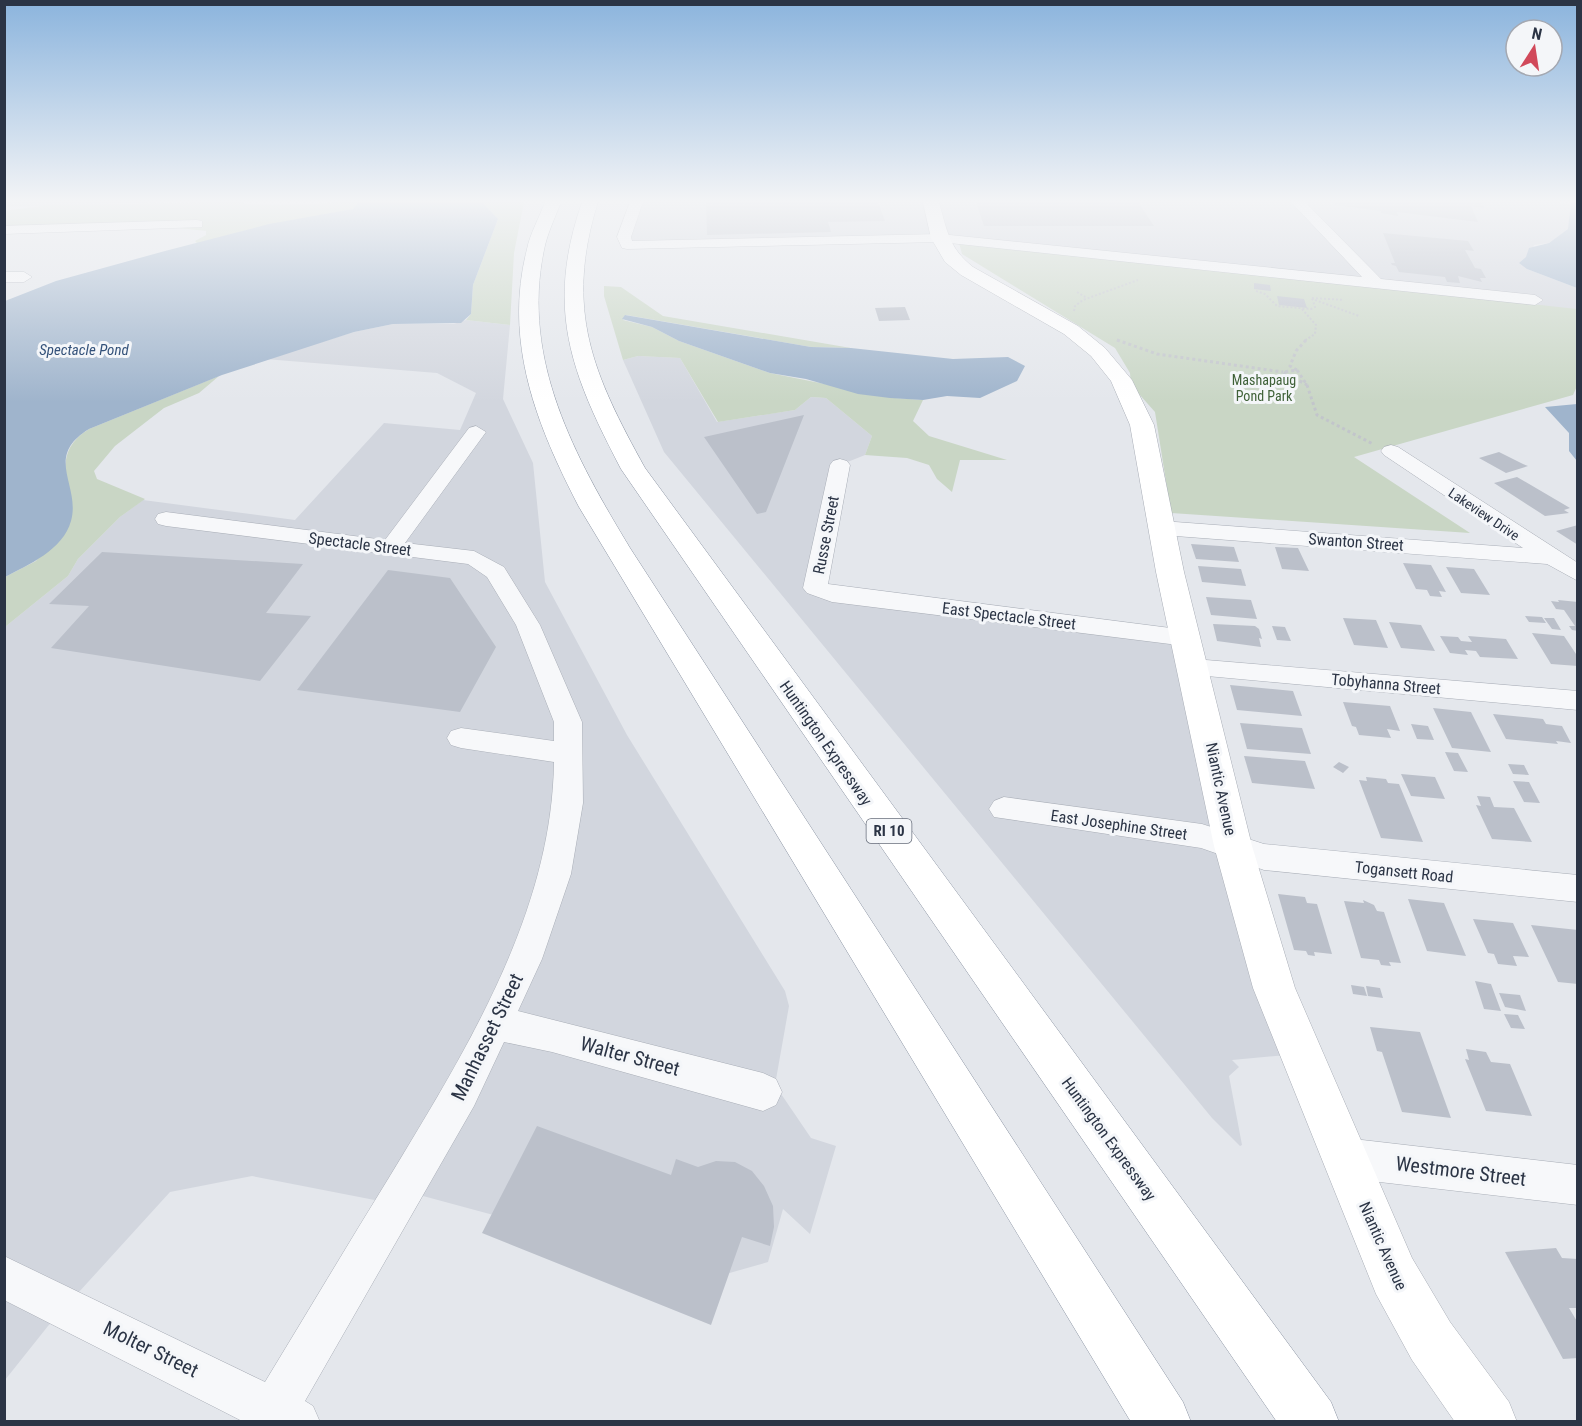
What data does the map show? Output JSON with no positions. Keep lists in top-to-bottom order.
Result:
{
  "streets": {
    "main road": ["Huntington Expressway", "Niantic Avenue", "RI 10"],
    "street": [
      "Lakeview Drive",
      "Russe Street",
      "Swanton Street",
      "Spectacle Street",
      "East Spectacle Street",
      "Tobyhanna Street",
      "East Josephine Street",
      "Togansett Road",
      "Manhasset Street",
      "Walter Street",
      "Westmore Street",
      "Molter Street"
    ]
  },
  "crossings": [
    ["Lakeview Drive", "Swanton Street"],
    ["Russe Street", "East Spectacle Street"],
    ["Swanton Street", "Niantic Avenue"],
    ["Spectacle Street", "Manhasset Street"],
    ["East Spectacle Street", "Tobyhanna Street"],
    ["East Spectacle Street", "Niantic Avenue"],
    ["Tobyhanna Street", "Niantic Avenue"],
    ["Niantic Avenue", "East Josephine Street"],
    ["Niantic Avenue", "Togansett Road"],
    ["Niantic Avenue", "Westmore Street"],
    ["East Josephine Street", "Togansett Road"],
    ["Manhasset Street", "Walter Street"],
    ["Manhasset Street", "Molter Street"]
  ],
  "water": ["Spectacle Pond"],
  "parks": ["Mashapaug Pond Park"],
  "north": "top"
}
